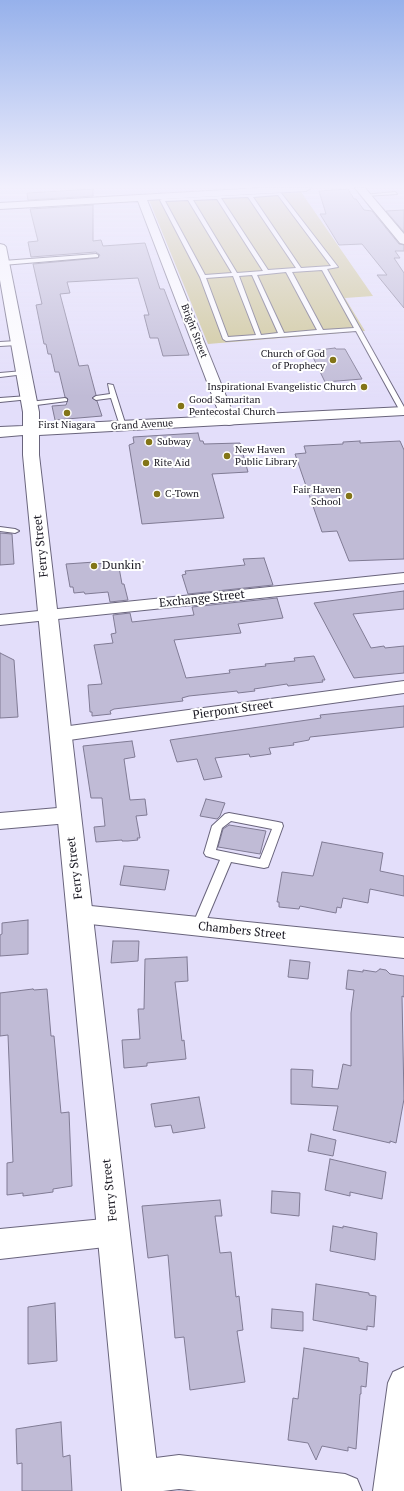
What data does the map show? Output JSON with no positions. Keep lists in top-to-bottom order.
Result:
{
  "streets": {
    "main road": ["Grand Avenue", "Ferry Street"],
    "street": [
      "Bright Street",
      "Exchange Street",
      "Pierpont Street",
      "Chambers Street"
    ]
  },
  "crossings": [
    ["Bright Street", "Grand Avenue"],
    ["Grand Avenue", "Ferry Street"],
    ["Ferry Street", "Exchange Street"],
    ["Ferry Street", "Pierpont Street"],
    ["Ferry Street", "Chambers Street"]
  ],
  "places": [
    "Church of God of Prophecy",
    "Inspirational Evangelistic Church",
    "Good Samaritan Pentecostal Church",
    "First Niagara",
    "Subway",
    "New Haven Public Library",
    "Rite Aid",
    "C-Town",
    "Fair Haven School",
    "Dunkin'"
  ]
}
